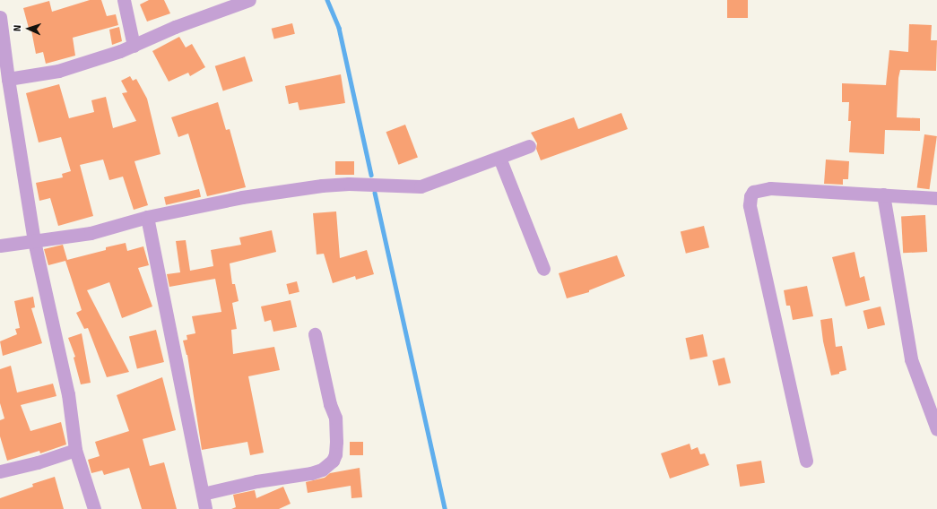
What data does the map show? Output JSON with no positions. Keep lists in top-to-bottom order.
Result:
{
  "north": "left"
}
